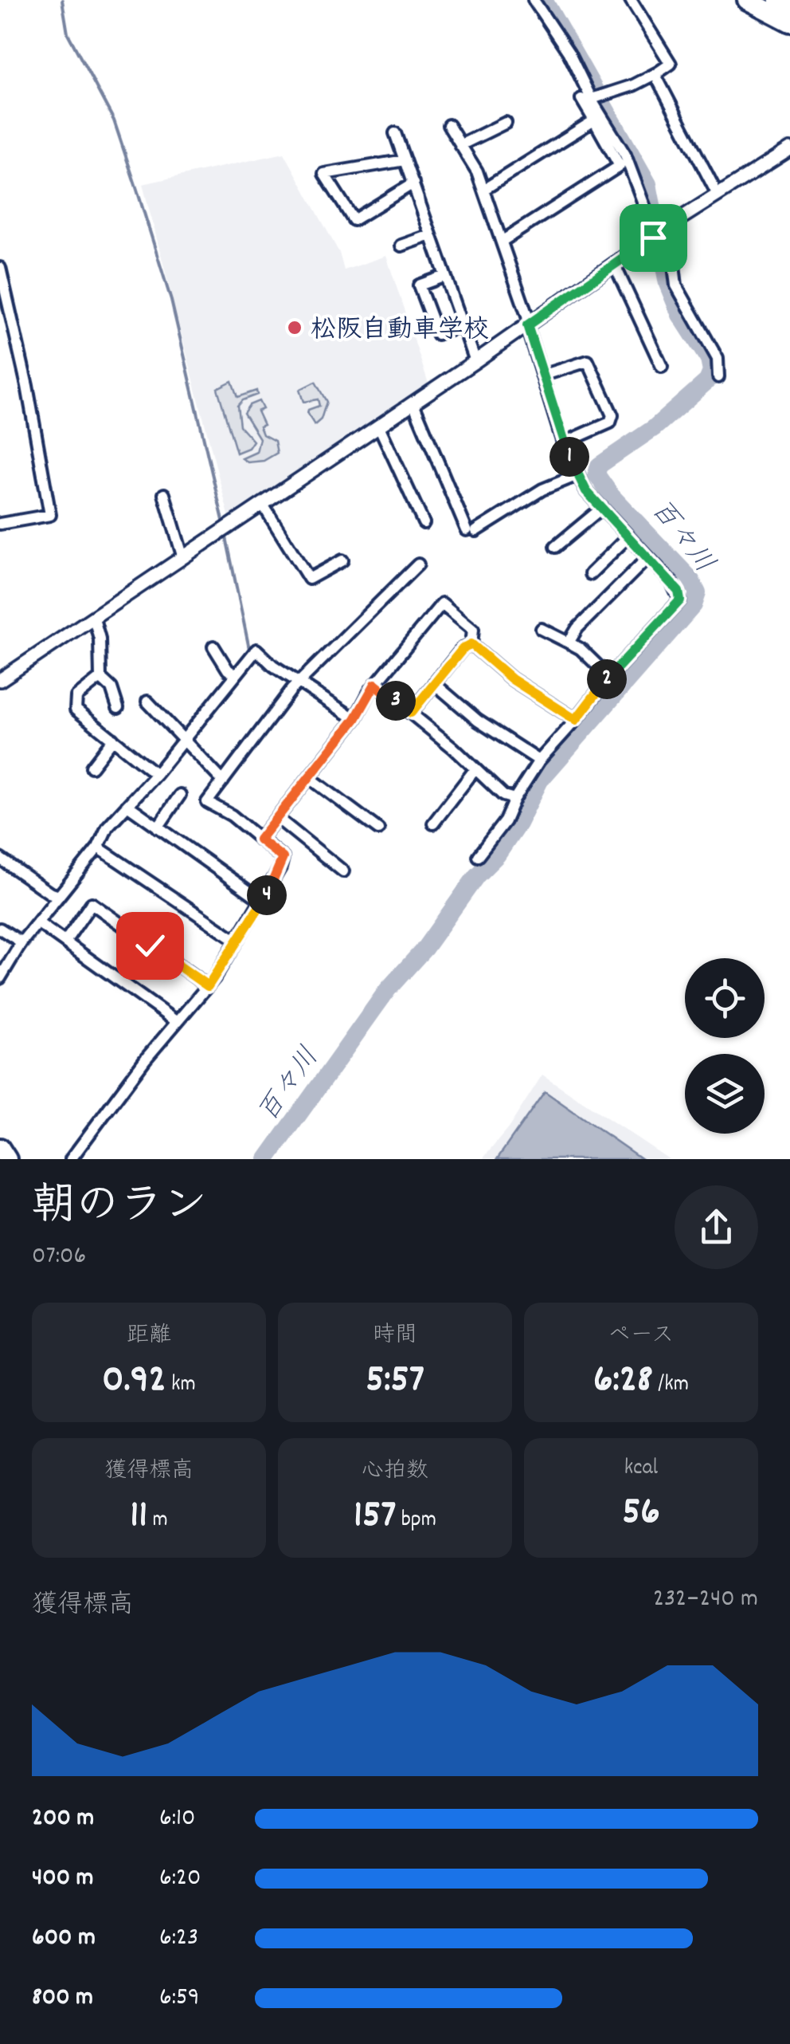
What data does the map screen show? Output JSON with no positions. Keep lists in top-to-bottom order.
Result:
{
  "water": ["百々川"],
  "places": ["松阪自動車学校"],
  "page": {
    "pins": [
      "1",
      "2",
      "3",
      "4"
    ],
    "heading": ["朝のラン", "07:06"],
    "stats": [
      ["距離", "0.92 km"],
      ["時間", "5:57"],
      ["ペース", "6:28 /km"],
      ["獲得標高", "11 m"],
      ["心拍数", "157 bpm"],
      ["kcal", "56"]
    ],
    "chart": ["獲得標高", "232–240 m"],
    "list": [
      {
        "name": "200 m",
        "note": "6:10"
      },
      {
        "name": "400 m",
        "note": "6:20"
      },
      {
        "name": "600 m",
        "note": "6:23"
      },
      {
        "name": "800 m",
        "note": "6:59"
      }
    ]
  }
}
